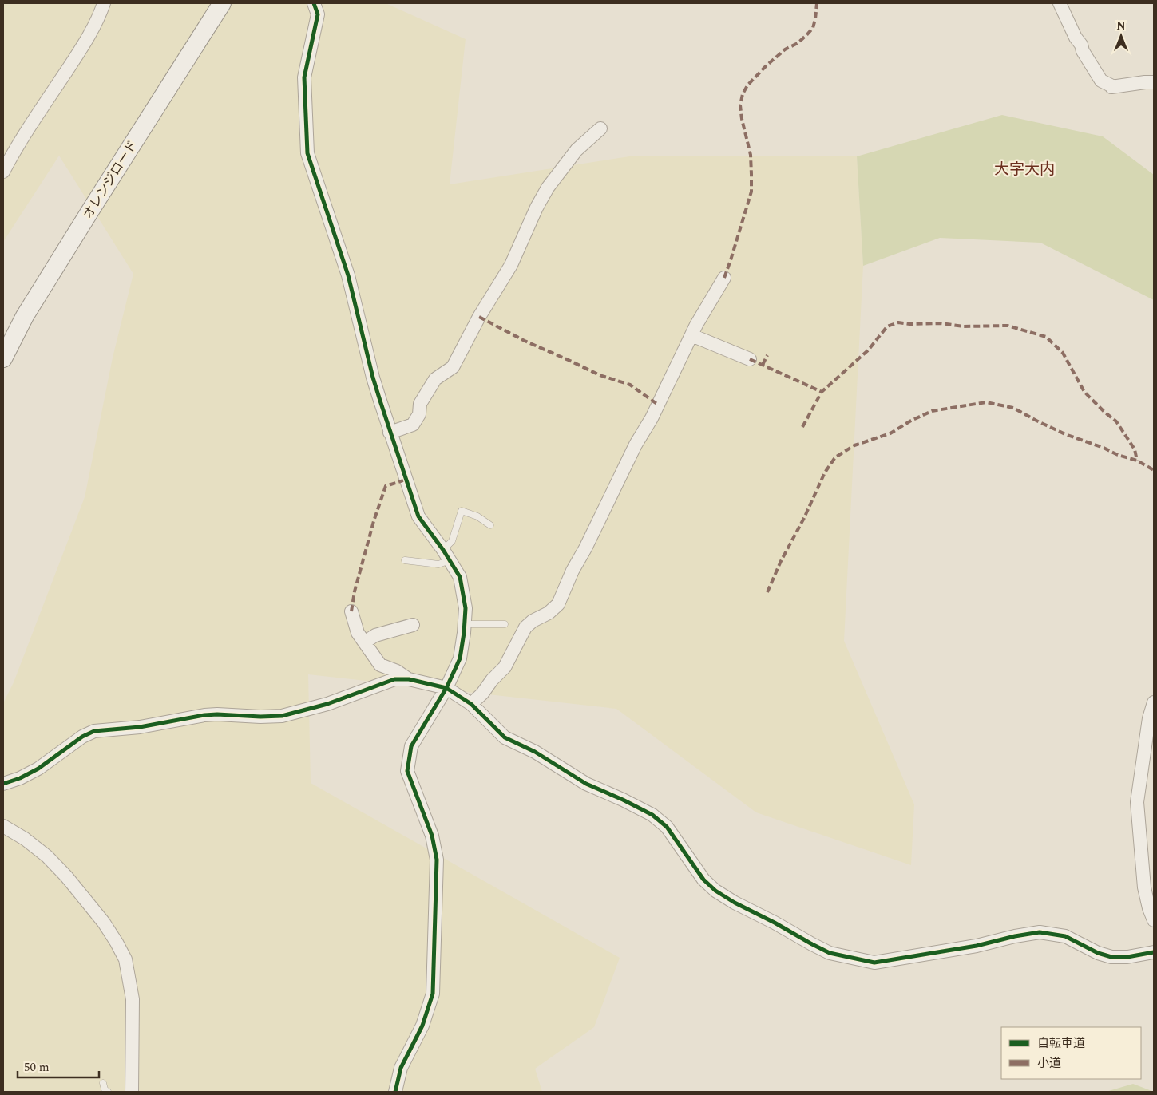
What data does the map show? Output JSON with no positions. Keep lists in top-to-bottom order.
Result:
{
  "streets": {
    "street": ["オレンジロード"]
  },
  "districts": ["大字大内"],
  "legend": ["自転車道", "小道"],
  "scale_bar": "50 m",
  "north": "top"
}
